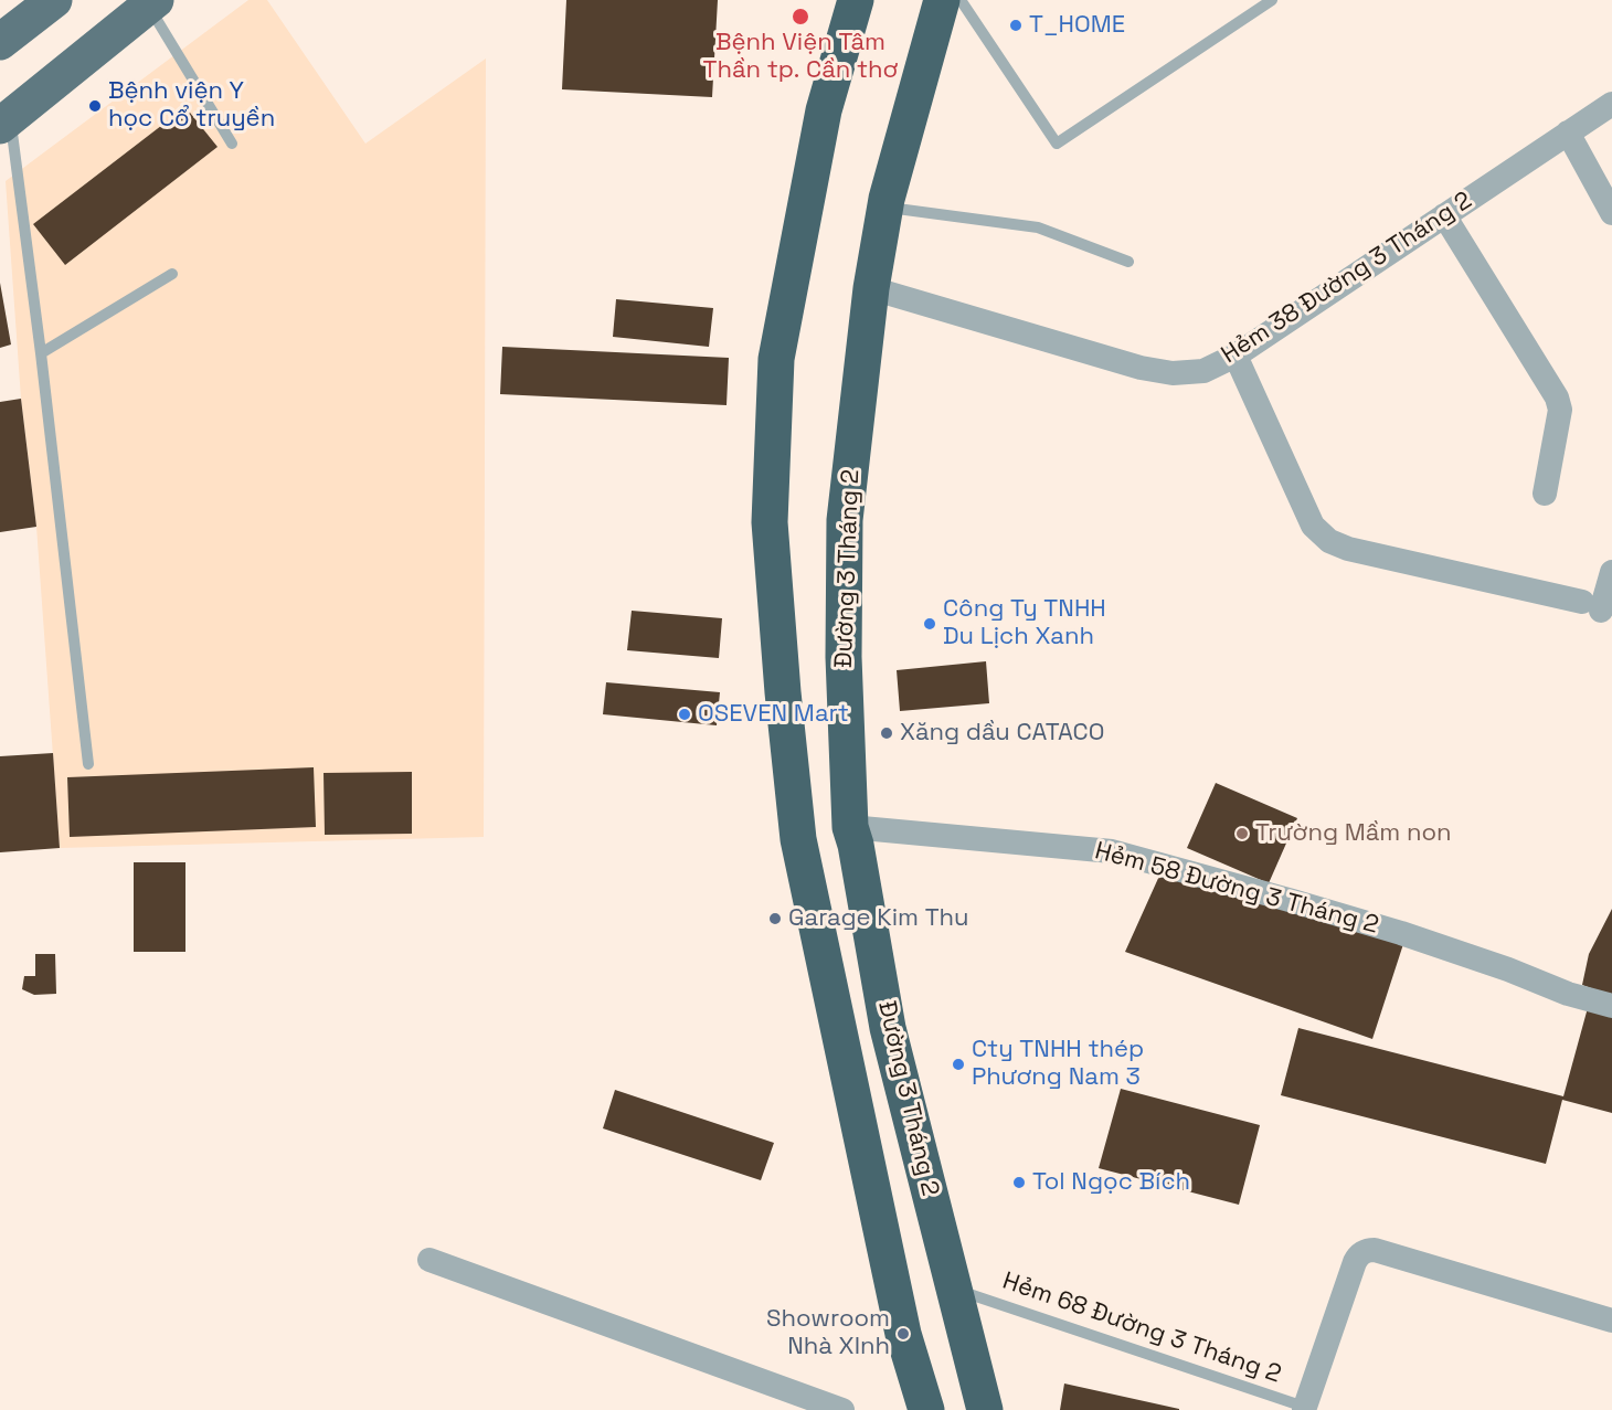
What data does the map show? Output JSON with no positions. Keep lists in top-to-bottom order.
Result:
{
  "streets": {
    "highway": ["Đường 3 Tháng 2"],
    "street": ["Hẻm 38 Đường 3 Tháng 2", "Hẻm 58 Đường 3 Tháng 2"],
    "lane": ["Hẻm 68 Đường 3 Tháng 2"]
  },
  "crossings": [
    ["Hẻm 38 Đường 3 Tháng 2", "Đường 3 Tháng 2"],
    ["Đường 3 Tháng 2", "Hẻm 58 Đường 3 Tháng 2"],
    ["Đường 3 Tháng 2", "Hẻm 68 Đường 3 Tháng 2"]
  ],
  "places": [
    "Bệnh Viện Tâm Thần tp. Cần thơ",
    "T_HOME",
    "Bệnh viện Y học Cổ truyền",
    "Công Ty TNHH Du Lịch Xanh",
    "OSEVEN Mart",
    "Xăng dầu CATACO",
    "Trường Mầm non",
    "Garage Kim Thu",
    "Cty TNHH thép Phương Nam 3",
    "Tol Ngọc Bích",
    "Showroom Nhà XInh"
  ]
}
